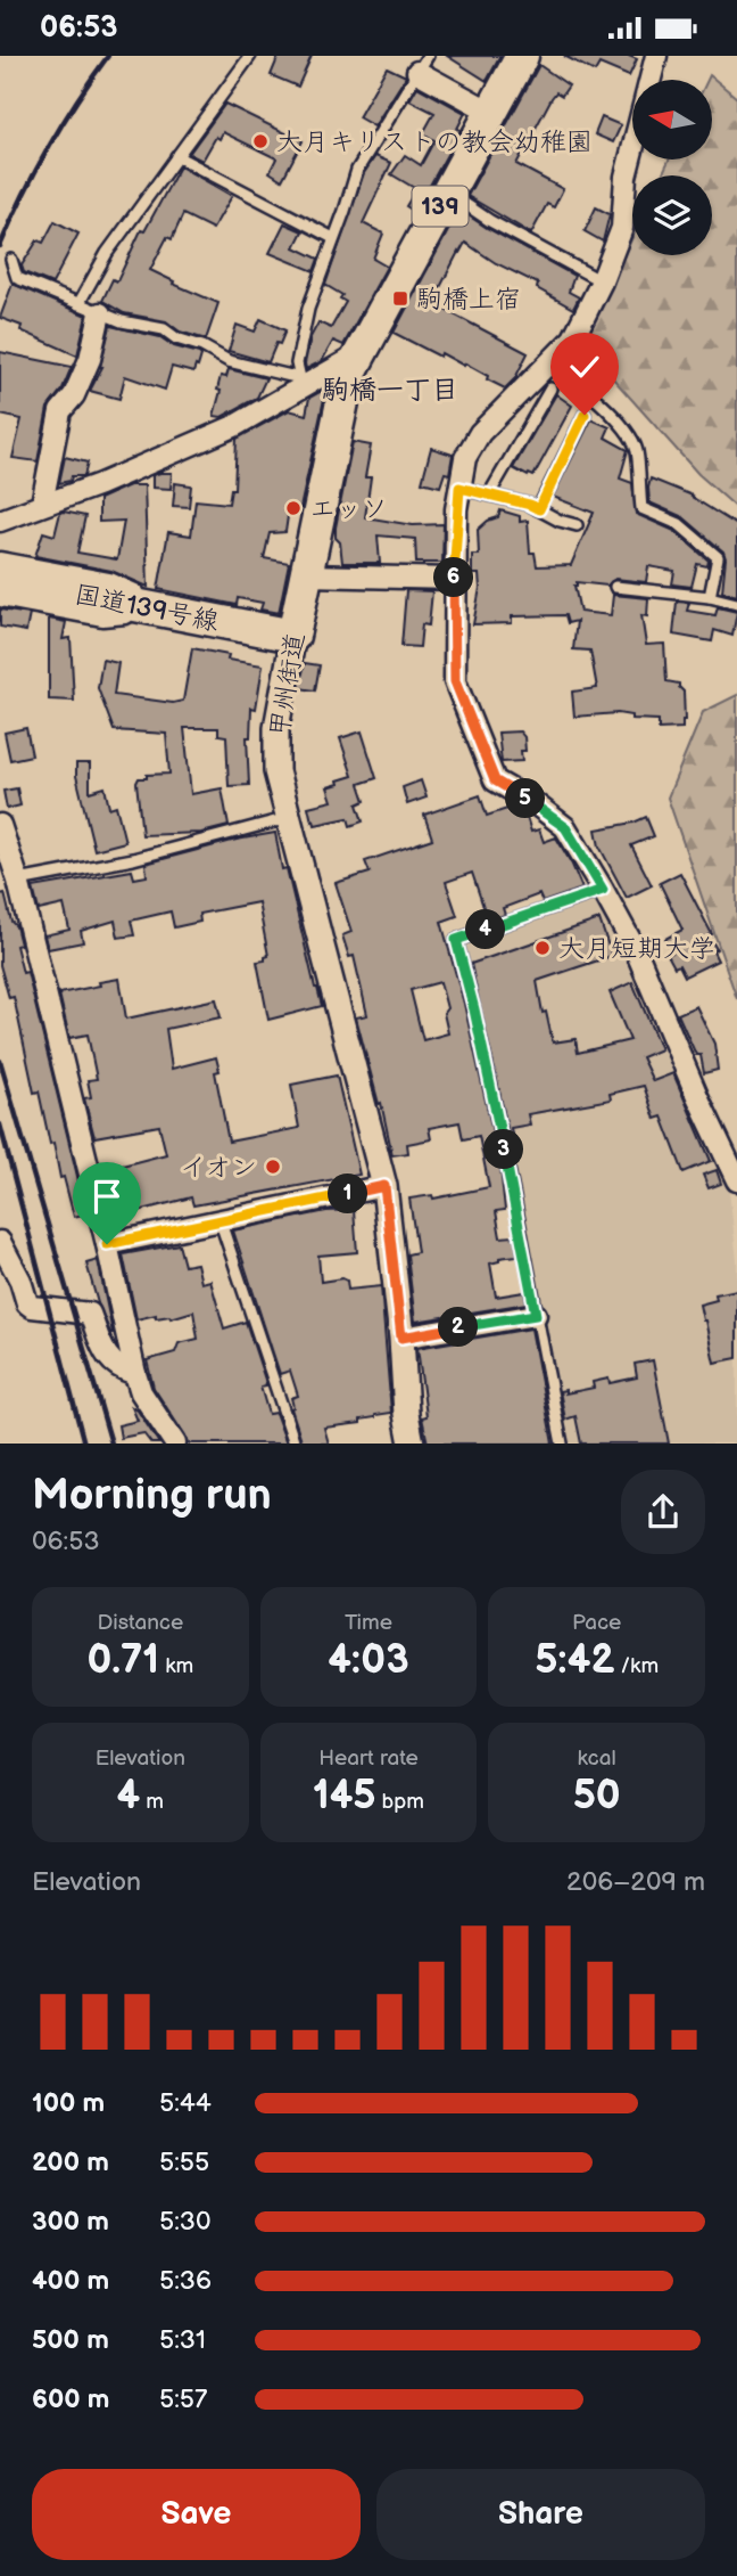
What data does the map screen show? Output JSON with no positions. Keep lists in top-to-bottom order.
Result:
{
  "streets": {
    "highway": ["139", "国道139号線", "甲州街道"]
  },
  "crossings": [
    ["国道139号線", "甲州街道"]
  ],
  "districts": ["駒橋一丁目"],
  "places": {
    "other": [
      "大月キリストの教会幼稚園",
      "エッソ",
      "大月短期大学",
      "イオン"
    ],
    "transit": ["駒橋上宿"]
  },
  "north": "left",
  "page": {
    "status": "06:53",
    "pins": [
      "6",
      "5",
      "4",
      "3",
      "1",
      "2"
    ],
    "heading": ["Morning run", "06:53"],
    "stats": [
      ["Distance", "0.71 km"],
      ["Time", "4:03"],
      ["Pace", "5:42 /km"],
      ["Elevation", "4 m"],
      ["Heart rate", "145 bpm"],
      ["kcal", "50"]
    ],
    "chart": ["Elevation", "206–209 m"],
    "list": [
      {
        "name": "100 m",
        "note": "5:44"
      },
      {
        "name": "200 m",
        "note": "5:55"
      },
      {
        "name": "300 m",
        "note": "5:30"
      },
      {
        "name": "400 m",
        "note": "5:36"
      },
      {
        "name": "500 m",
        "note": "5:31"
      },
      {
        "name": "600 m",
        "note": "5:57"
      }
    ],
    "buttons": ["Save", "Share"]
  }
}
